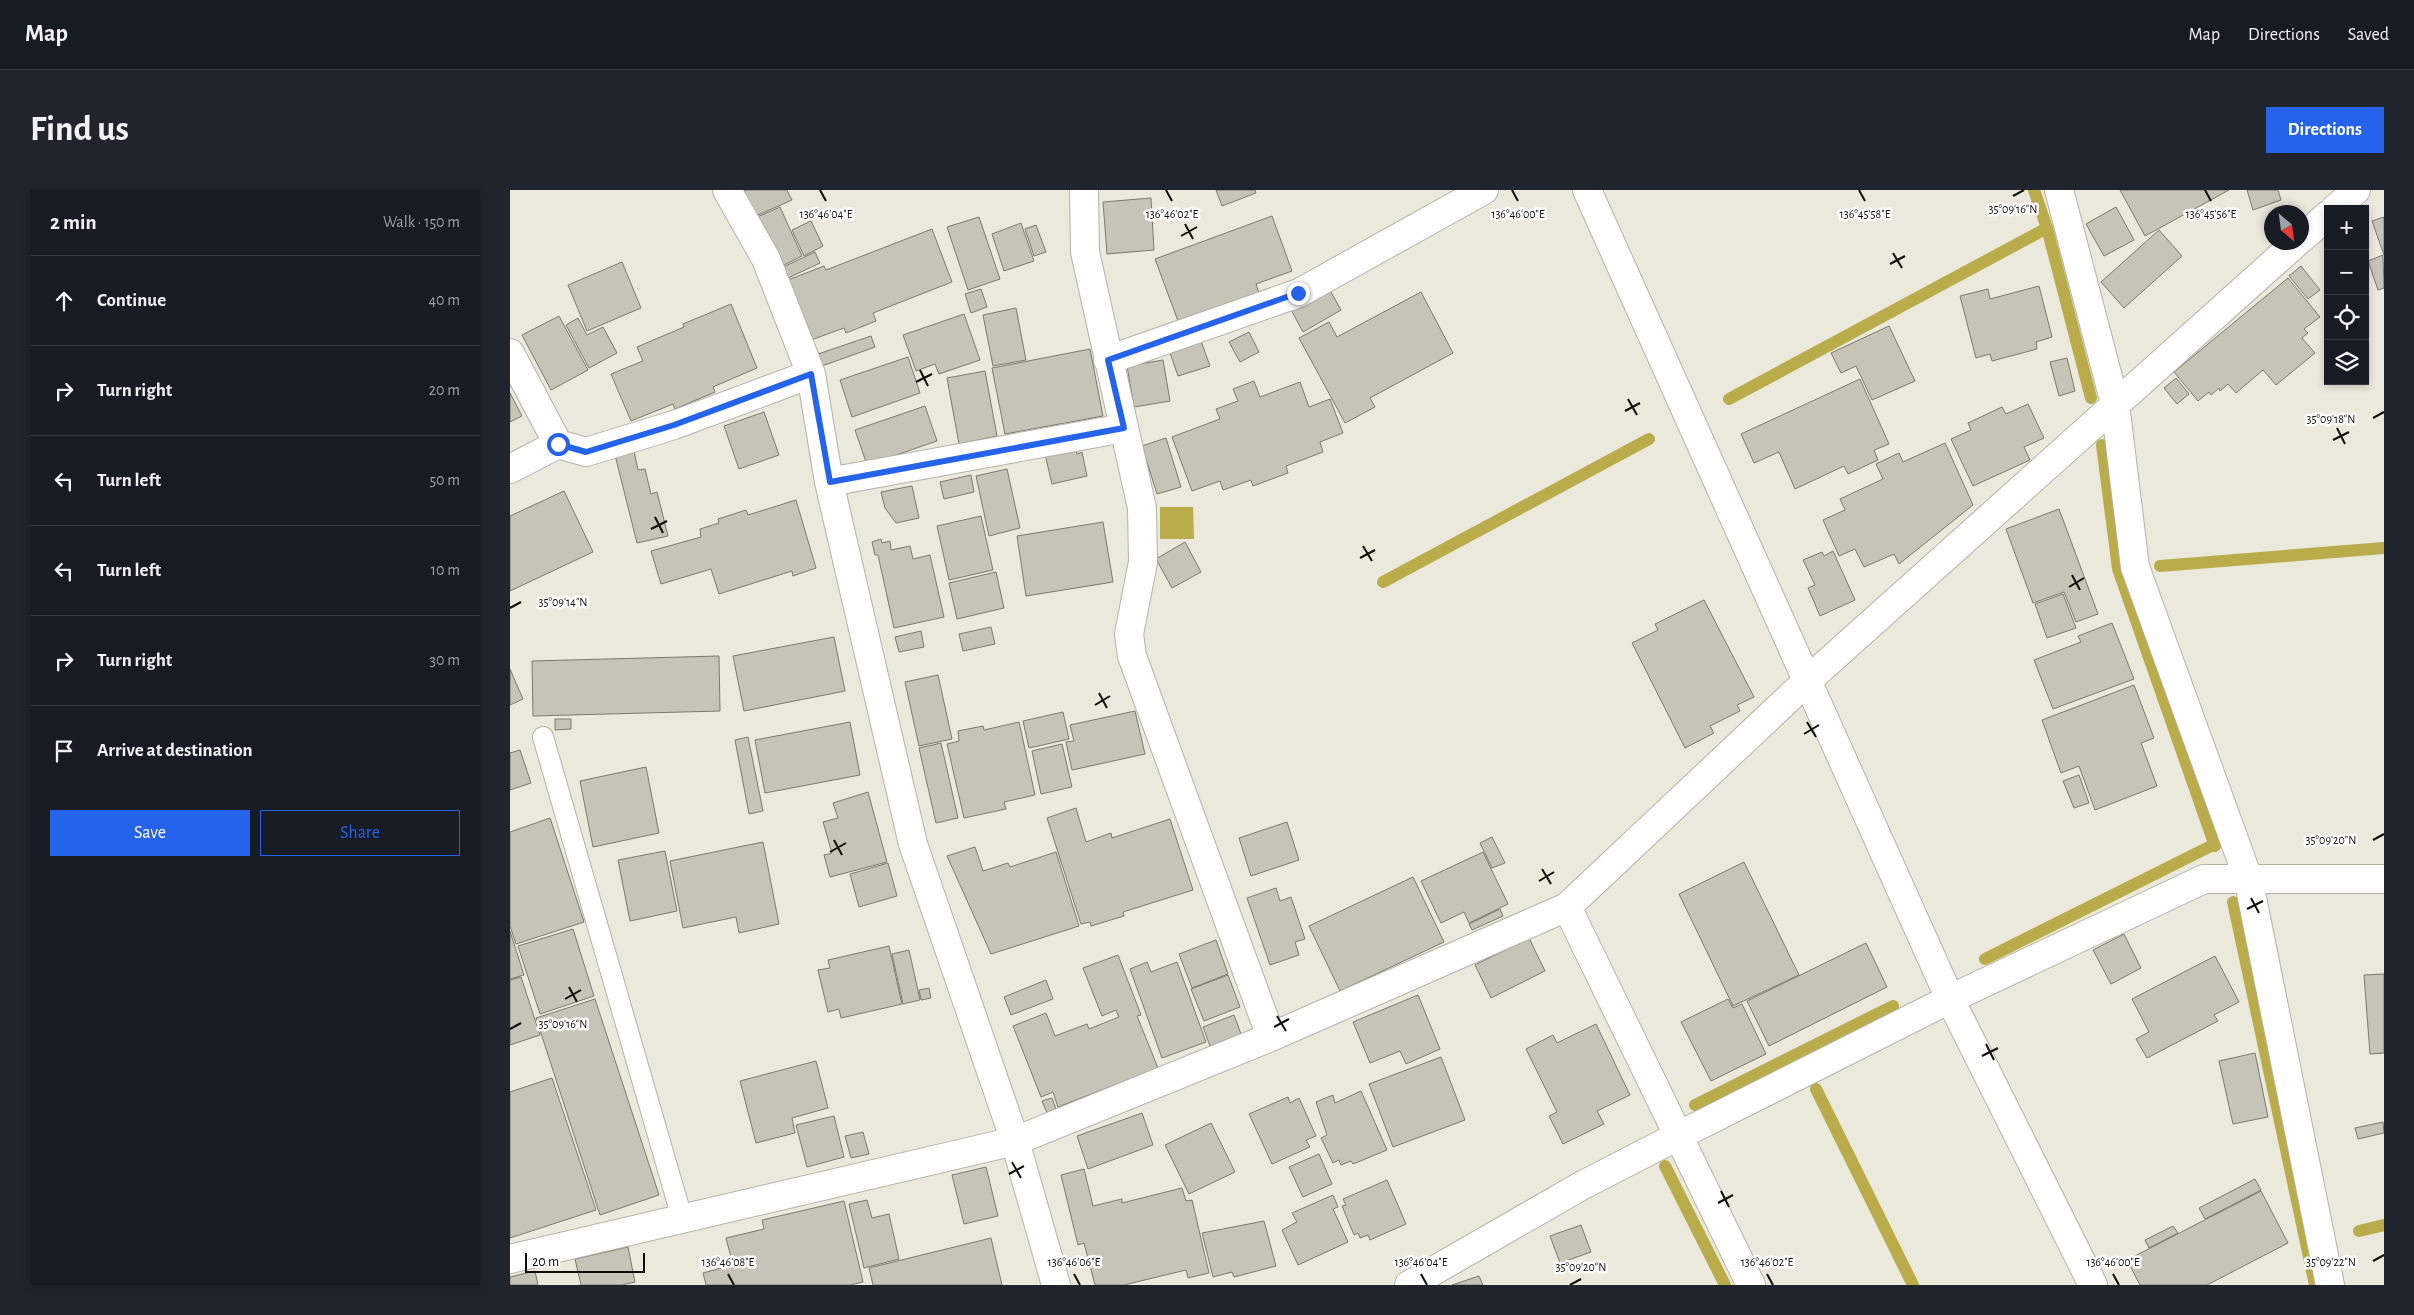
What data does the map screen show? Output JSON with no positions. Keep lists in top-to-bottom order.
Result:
{
  "scale_bar": "20 m",
  "north": "bottom right",
  "page": {
    "header": "Map",
    "nav": ["Map", "Directions", "Saved"],
    "buttons": [
      "Directions",
      ["Save", "Share"]
    ],
    "title": "Find us",
    "heading": ["2 min", "Walk · 150 m"],
    "map_buttons": ["+", "−"],
    "list": [
      ["Continue", "40 m"],
      ["Turn right", "20 m"],
      ["Turn left", "50 m"],
      ["Turn left", "10 m"],
      ["Turn right", "30 m"],
      "Arrive at destination"
    ],
    "scale": "20 m"
  },
  "coordinates": [
    "35°09'16\"N",
    "136°46'04\"E",
    "136°46'02\"E",
    "136°46'00\"E",
    "136°45'58\"E",
    "136°45'56\"E",
    "35°09'18\"N",
    "35°09'14\"N",
    "35°09'20\"N",
    "35°09'22\"N",
    "136°46'08\"E",
    "136°46'06\"E"
  ]
}
